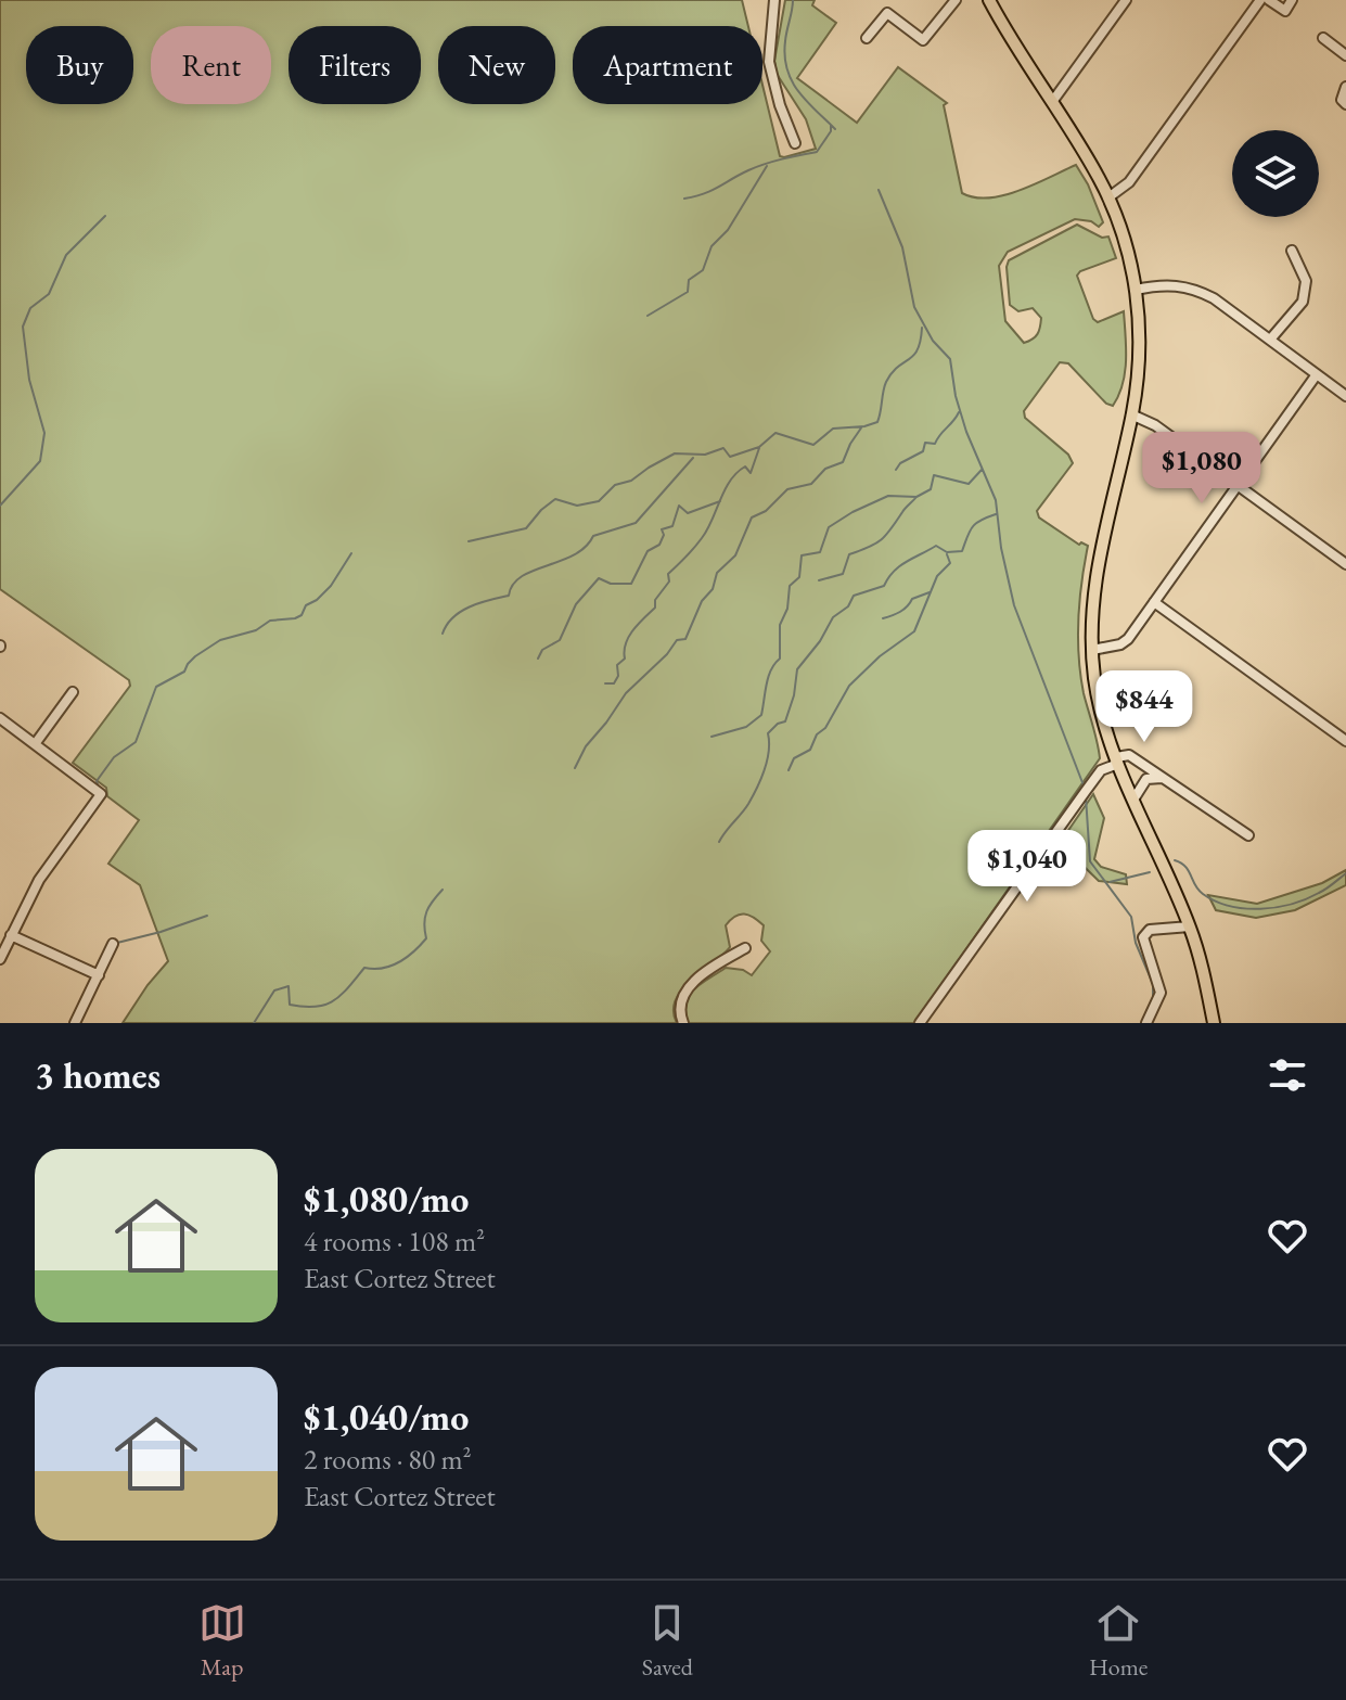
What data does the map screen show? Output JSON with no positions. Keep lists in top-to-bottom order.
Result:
{
  "page": {
    "chip": [
      "Buy",
      "Rent",
      "Filters",
      "New",
      "Apartment"
    ],
    "price": ["$1,080", "$844", "$1,040"],
    "heading": "3 homes",
    "list": [
      {
        "name": "$1,080/mo",
        "note": "4 rooms · 108 m² · East Cortez Street"
      },
      {
        "name": "$1,040/mo",
        "note": "2 rooms · 80 m² · East Cortez Street"
      }
    ],
    "tabs": ["Map", "Saved", "Home"]
  }
}
